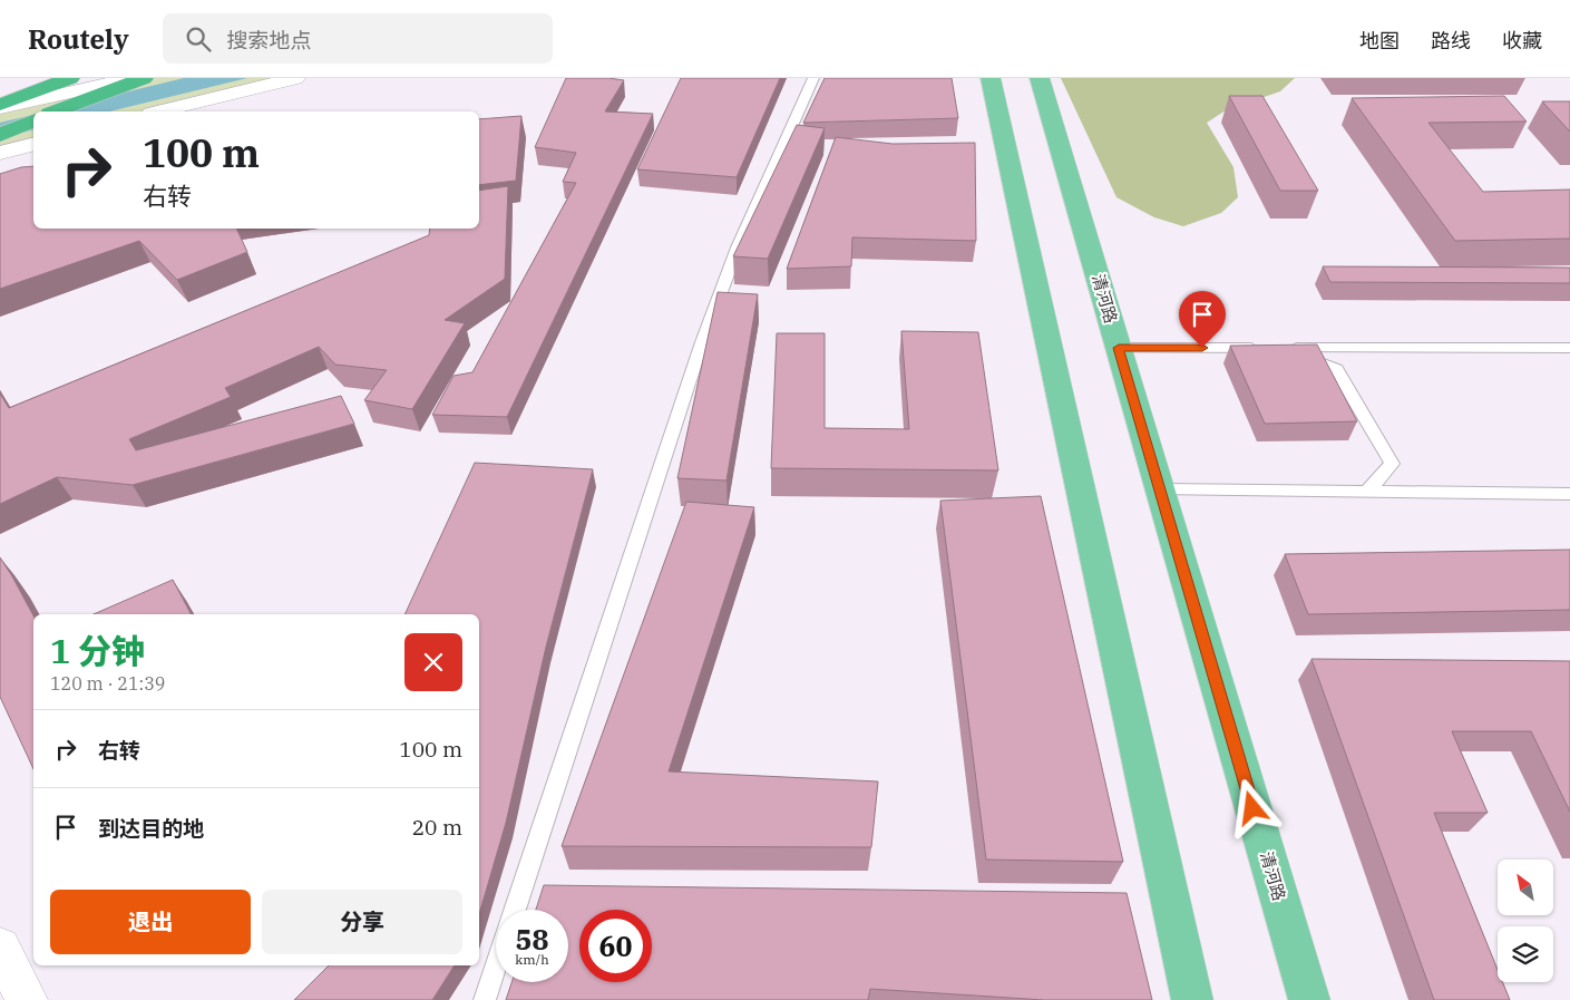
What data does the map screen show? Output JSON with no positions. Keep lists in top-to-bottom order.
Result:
{
  "streets": {
    "main road": ["清河路"]
  },
  "north": "top left",
  "page": {
    "header": "Routely",
    "search": "搜索地点",
    "nav": ["地图", "路线", "收藏"],
    "turn": ["100 m", "右转"],
    "heading": ["1 分钟", "120 m · 21:39"],
    "list": [
      {
        "name": "右转",
        "value": "100 m"
      },
      {
        "name": "到达目的地",
        "value": "20 m"
      }
    ],
    "buttons": ["退出", "分享"],
    "speed": "58 km/h",
    "limit": "60"
  }
}
